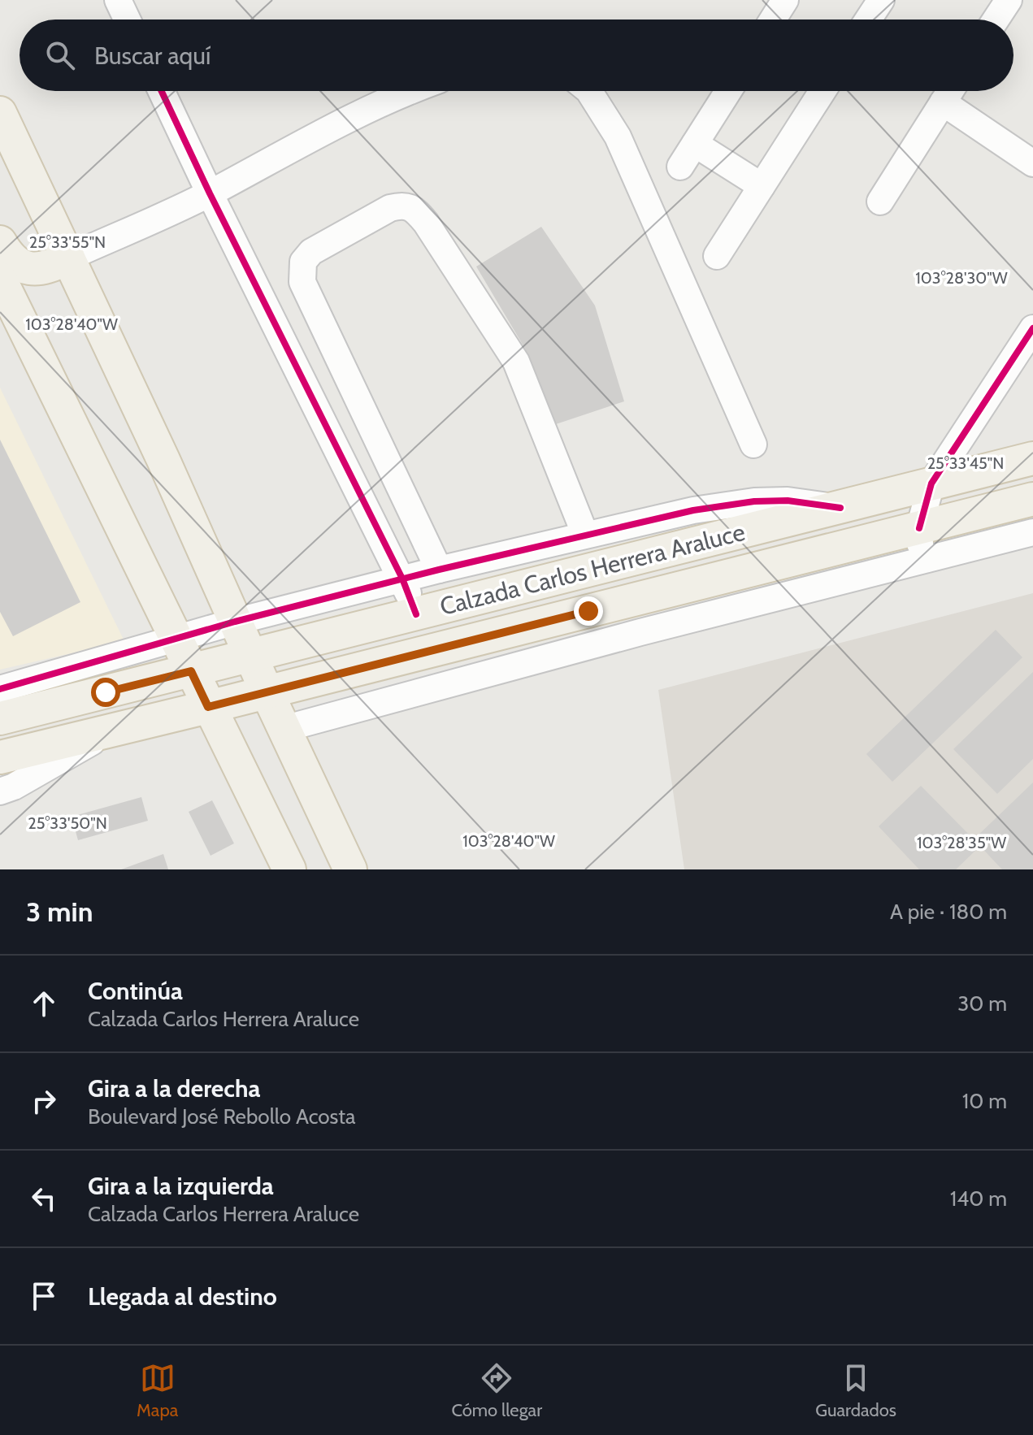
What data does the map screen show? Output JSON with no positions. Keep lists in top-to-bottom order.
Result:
{
  "streets": {
    "main road": ["Calzada Carlos Herrera Araluce"]
  },
  "page": {
    "search": "Buscar aquí",
    "heading": ["3 min", "A pie · 180 m"],
    "list": [
      ["Continúa", "Calzada Carlos Herrera Araluce", "30 m"],
      ["Gira a la derecha", "Boulevard José Rebollo Acosta", "10 m"],
      ["Gira a la izquierda", "Calzada Carlos Herrera Araluce", "140 m"],
      "Llegada al destino"
    ],
    "nav": ["Mapa", "Cómo llegar", "Guardados"]
  },
  "coordinates": [
    "25°33'55\"N",
    "103°28'30\"W",
    "103°28'40\"W",
    "25°33'45\"N",
    "25°33'50\"N",
    "103°28'35\"W"
  ]
}
